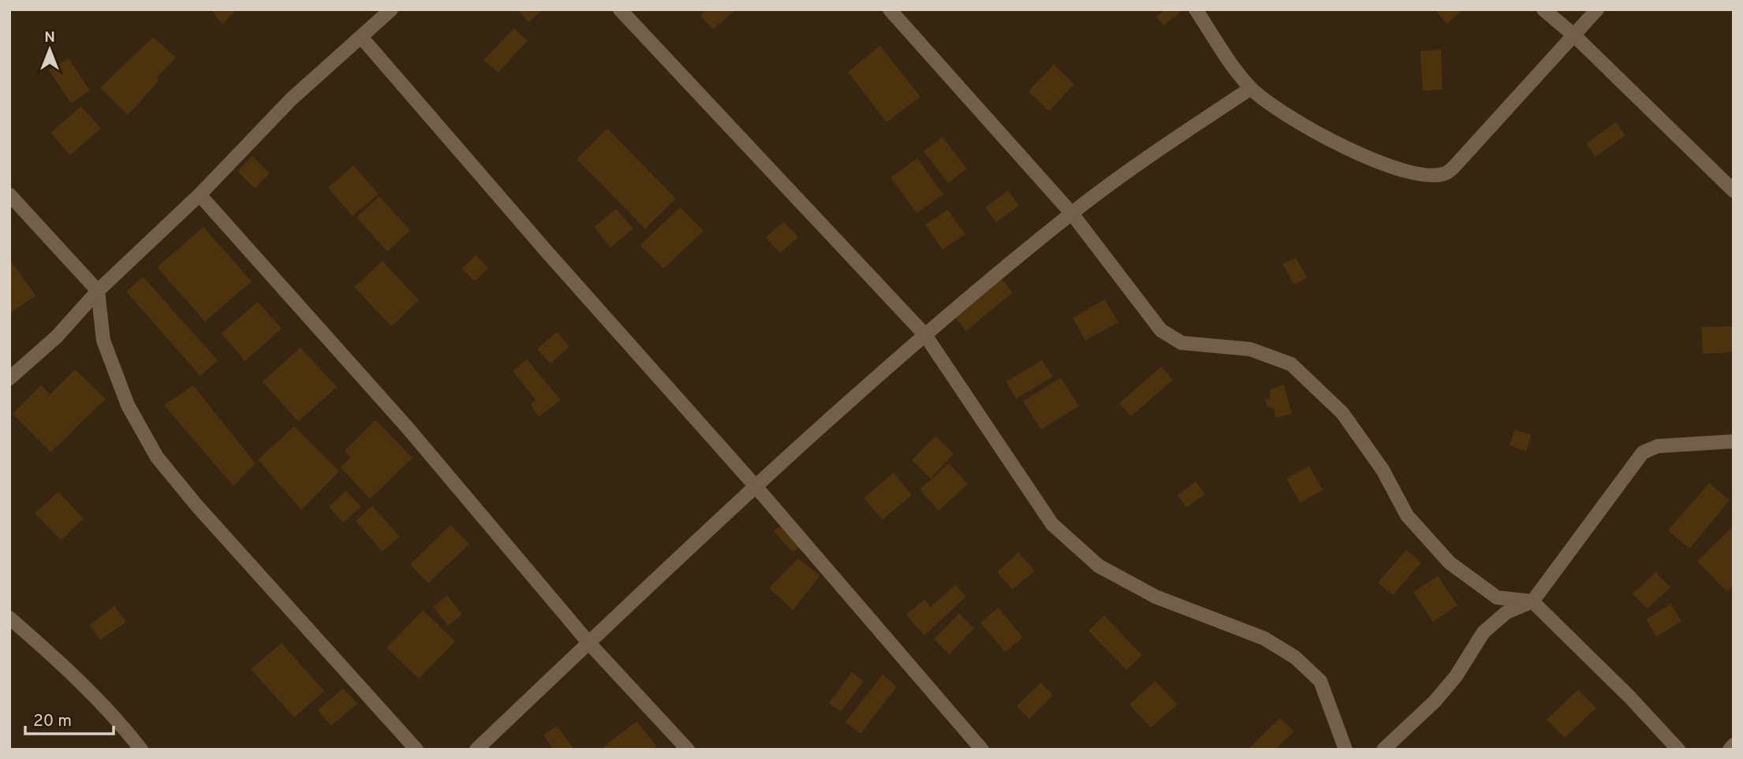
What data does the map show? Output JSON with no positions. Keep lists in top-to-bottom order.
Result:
{
  "scale_bar": "20 m",
  "north": "top"
}
